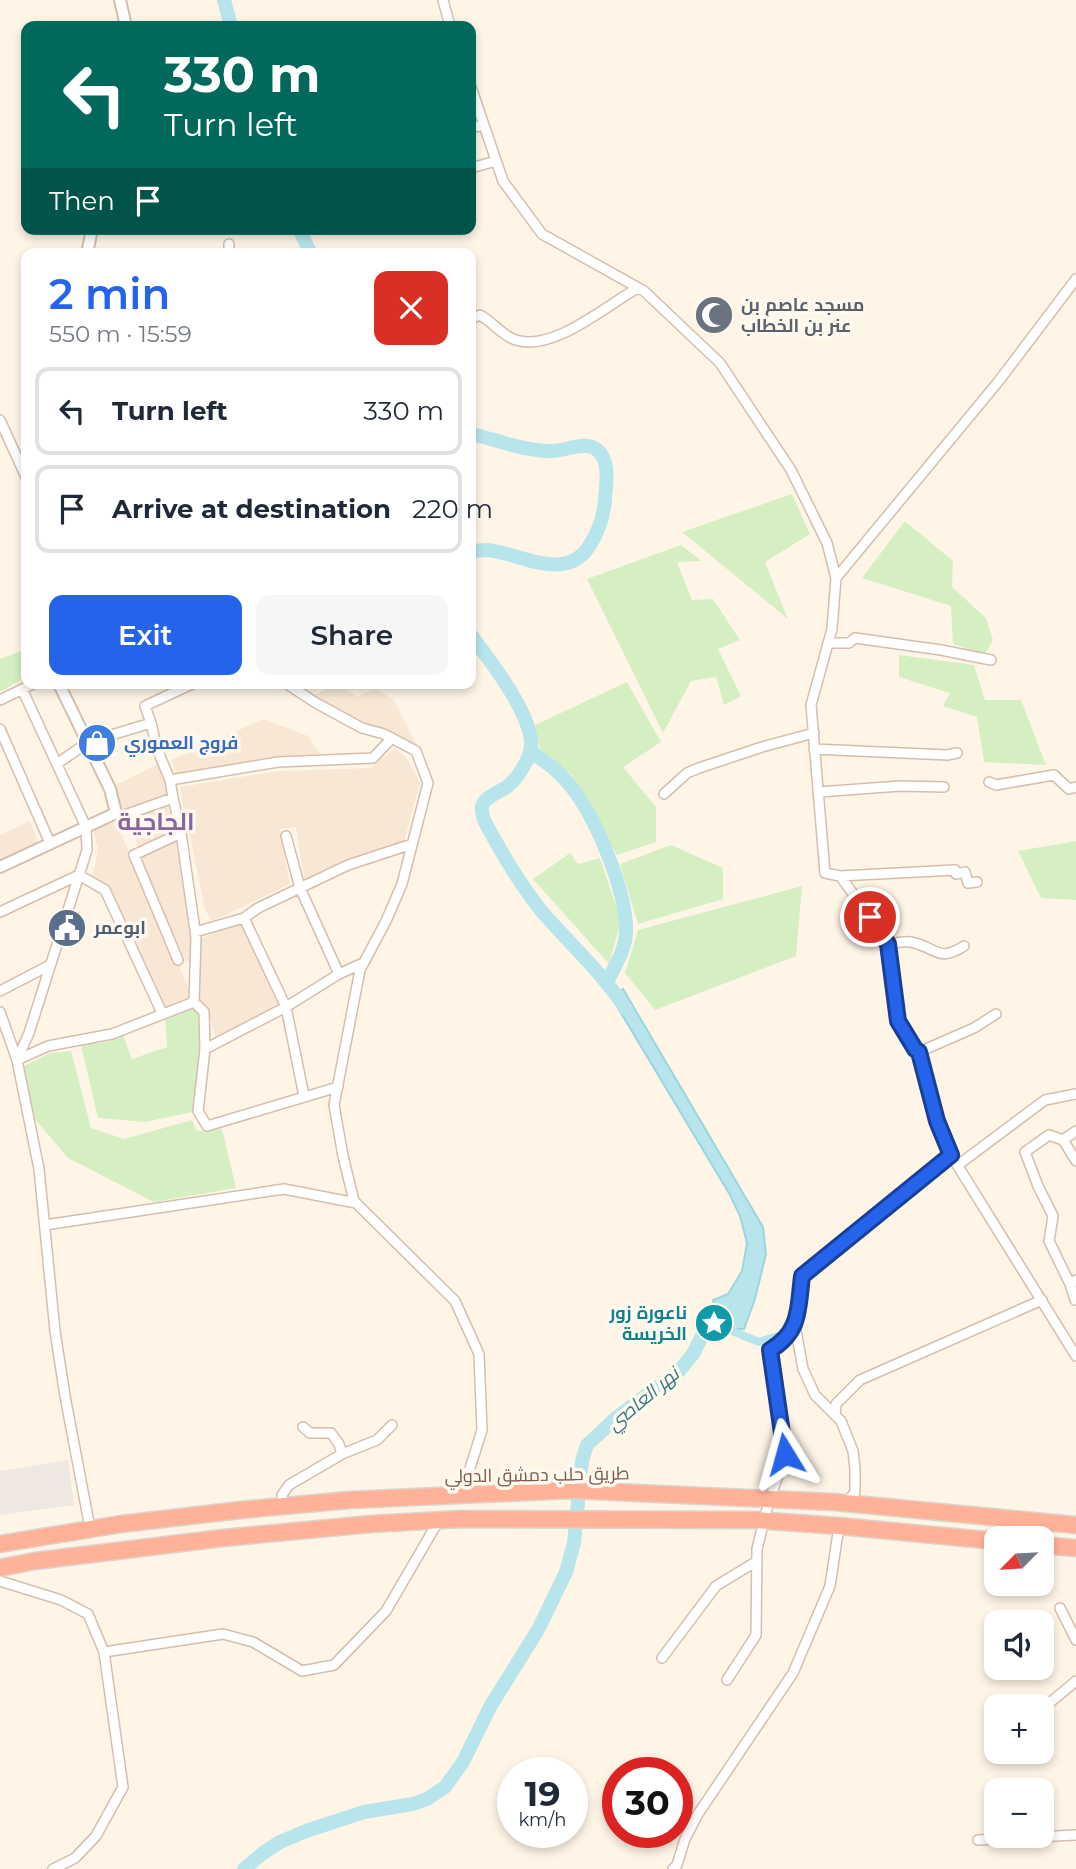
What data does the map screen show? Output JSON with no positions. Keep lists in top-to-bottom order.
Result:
{
  "streets": {
    "highway": ["طريق حلب دمشق الدولي"]
  },
  "districts": ["الجاجية"],
  "water": ["نهر العاصي"],
  "places": {
    "mosque": ["مسجد عاصم بن عنر بن الخطاب"],
    "shop": ["فروج العموري"],
    "public building": ["ابوعمر"],
    "place": ["ناعورة زور الخريسة"]
  },
  "north": "bottom left",
  "page": {
    "turn": ["330 m", "Turn left"],
    "then": "Then",
    "heading": ["2 min", "550 m · 15:59"],
    "list": [
      {
        "name": "Turn left",
        "value": "330 m"
      },
      {
        "name": "Arrive at destination",
        "value": "220 m"
      }
    ],
    "buttons": ["Exit", "Share"],
    "map_buttons": ["+", "−"],
    "speed": "19 km/h",
    "limit": "30"
  }
}
